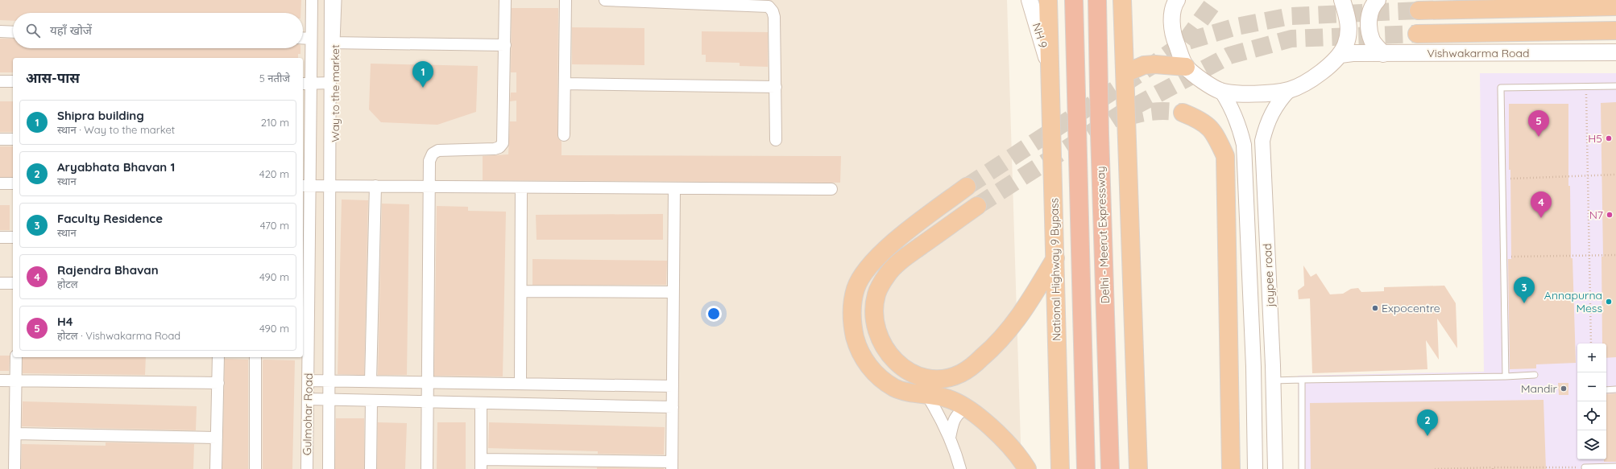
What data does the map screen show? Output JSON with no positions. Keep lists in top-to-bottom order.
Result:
{
  "streets": {
    "highway": ["Delhi - Meerut Expressway", "National Highway 9 Bypass"],
    "main road": ["NH 9", "Vishwakarma Road"],
    "street": ["Way to the market", "jaypee road", "Gulmohar Road"]
  },
  "crossings": [
    ["NH 9", "National Highway 9 Bypass"],
    ["Way to the market", "Gulmohar Road"]
  ],
  "places": [
    "H5",
    "N7",
    "Annapurna Mess",
    "Expocentre",
    "Mandir"
  ],
  "page": {
    "search": "यहाँ खोजें",
    "heading": ["आस-पास", "5 नतीजे"],
    "pins": [
      "1",
      "5",
      "4",
      "3",
      "2"
    ],
    "list": [
      {
        "mark": "1",
        "name": "Shipra building",
        "note": "स्थान · Way to the market",
        "value": "210 m"
      },
      {
        "mark": "2",
        "name": "Aryabhata Bhavan 1",
        "note": "स्थान",
        "value": "420 m"
      },
      {
        "mark": "3",
        "name": "Faculty Residence",
        "note": "स्थान",
        "value": "470 m"
      },
      {
        "mark": "4",
        "name": "Rajendra Bhavan",
        "note": "होटल",
        "value": "490 m"
      },
      {
        "mark": "5",
        "name": "H4",
        "note": "होटल · Vishwakarma Road",
        "value": "490 m"
      }
    ],
    "map_buttons": ["+", "−"]
  }
}
